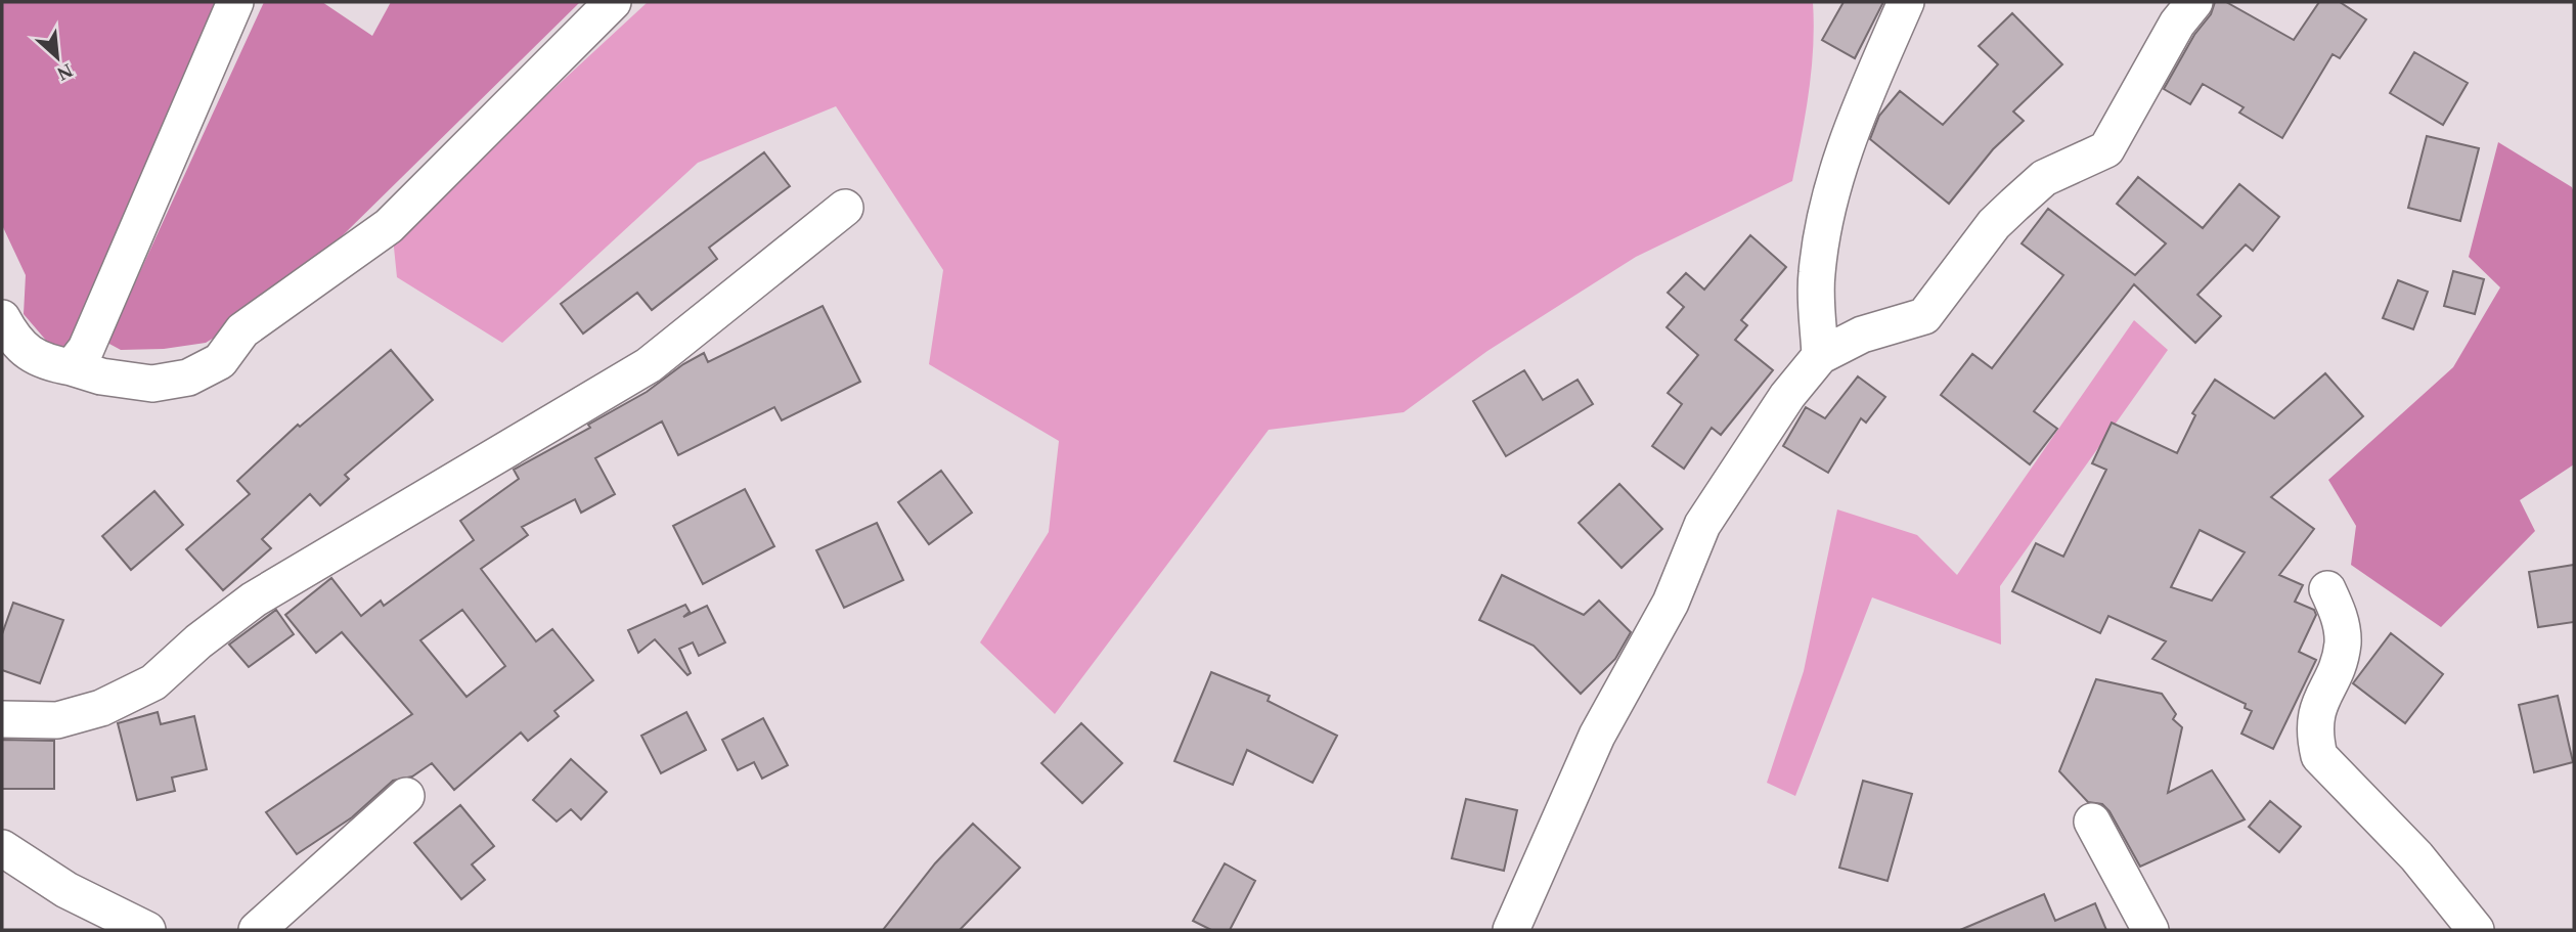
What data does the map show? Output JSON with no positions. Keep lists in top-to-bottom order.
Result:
{
  "north": "bottom right"
}
